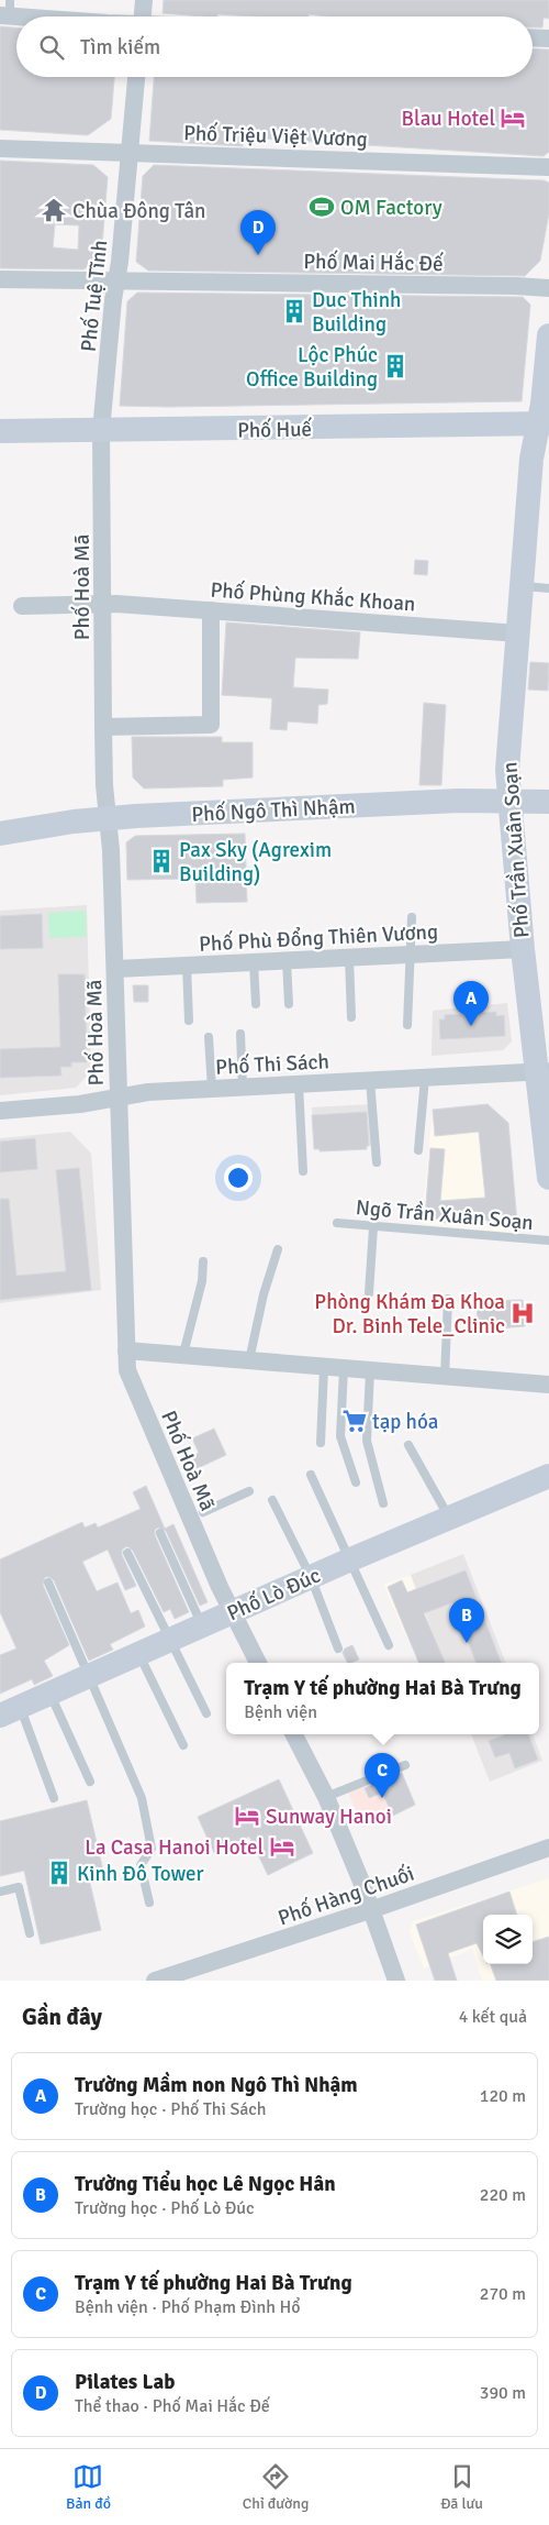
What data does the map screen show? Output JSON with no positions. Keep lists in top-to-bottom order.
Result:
{
  "streets": {
    "street": [
      "Phố Triệu Việt Vương",
      "Phố Mai Hắc Đế",
      "Phố Tuệ Tĩnh",
      "Phố Huế",
      "Phố Hoà Mã",
      "Phố Phùng Khắc Khoan",
      "Phố Ngô Thì Nhậm",
      "Phố Trần Xuân Soạn",
      "Phố Phù Đổng Thiên Vương",
      "Phố Thi Sách",
      "Phố Lò Đúc",
      "Phố Hàng Chuối"
    ],
    "lane": ["Ngõ Trần Xuân Soạn"]
  },
  "crossings": [
    ["Phố Triệu Việt Vương", "Phố Tuệ Tĩnh"],
    ["Phố Mai Hắc Đế", "Phố Tuệ Tĩnh"],
    ["Phố Tuệ Tĩnh", "Phố Huế"],
    ["Phố Tuệ Tĩnh", "Phố Hoà Mã"],
    ["Phố Huế", "Phố Hoà Mã"],
    ["Phố Huế", "Phố Trần Xuân Soạn"],
    ["Phố Hoà Mã", "Phố Phùng Khắc Khoan"],
    ["Phố Hoà Mã", "Phố Ngô Thì Nhậm"],
    ["Phố Hoà Mã", "Phố Phù Đổng Thiên Vương"],
    ["Phố Hoà Mã", "Phố Thi Sách"],
    ["Phố Hoà Mã", "Phố Lò Đúc"],
    ["Phố Phùng Khắc Khoan", "Phố Trần Xuân Soạn"],
    ["Phố Ngô Thì Nhậm", "Phố Trần Xuân Soạn"],
    ["Phố Trần Xuân Soạn", "Phố Phù Đổng Thiên Vương"],
    ["Phố Trần Xuân Soạn", "Phố Thi Sách"]
  ],
  "places": {
    "hotel": ["Blau Hotel", "Sunway Hanoi", "La Casa Hanoi Hotel"],
    "sports": ["OM Factory"],
    "temple": ["Chùa Đông Tân"],
    "building": [
      "Duc Thinh Building",
      "Lộc Phúc Office Building",
      "Pax Sky (Agrexim Building)",
      "Kinh Đô Tower"
    ],
    "hospital": ["Phòng Khám Đa Khoa Dr. Binh Tele_Clinic"],
    "supermarket": ["tạp hóa"]
  },
  "page": {
    "search": "Tìm kiếm",
    "pins": [
      "D",
      "A",
      "B",
      "C"
    ],
    "popup": ["Trạm Y tế phường Hai Bà Trưng", "Bệnh viện"],
    "heading": ["Gần đây", "4 kết quả"],
    "list": [
      {
        "mark": "A",
        "name": "Trường Mầm non Ngô Thì Nhậm",
        "note": "Trường học · Phố Thi Sách",
        "value": "120 m"
      },
      {
        "mark": "B",
        "name": "Trường Tiểu học Lê Ngọc Hân",
        "note": "Trường học · Phố Lò Đúc",
        "value": "220 m"
      },
      {
        "mark": "C",
        "name": "Trạm Y tế phường Hai Bà Trưng",
        "note": "Bệnh viện · Phố Phạm Đình Hổ",
        "value": "270 m"
      },
      {
        "mark": "D",
        "name": "Pilates Lab",
        "note": "Thể thao · Phố Mai Hắc Đế",
        "value": "390 m"
      }
    ],
    "nav": ["Bản đồ", "Chỉ đường", "Đã lưu"]
  }
}
